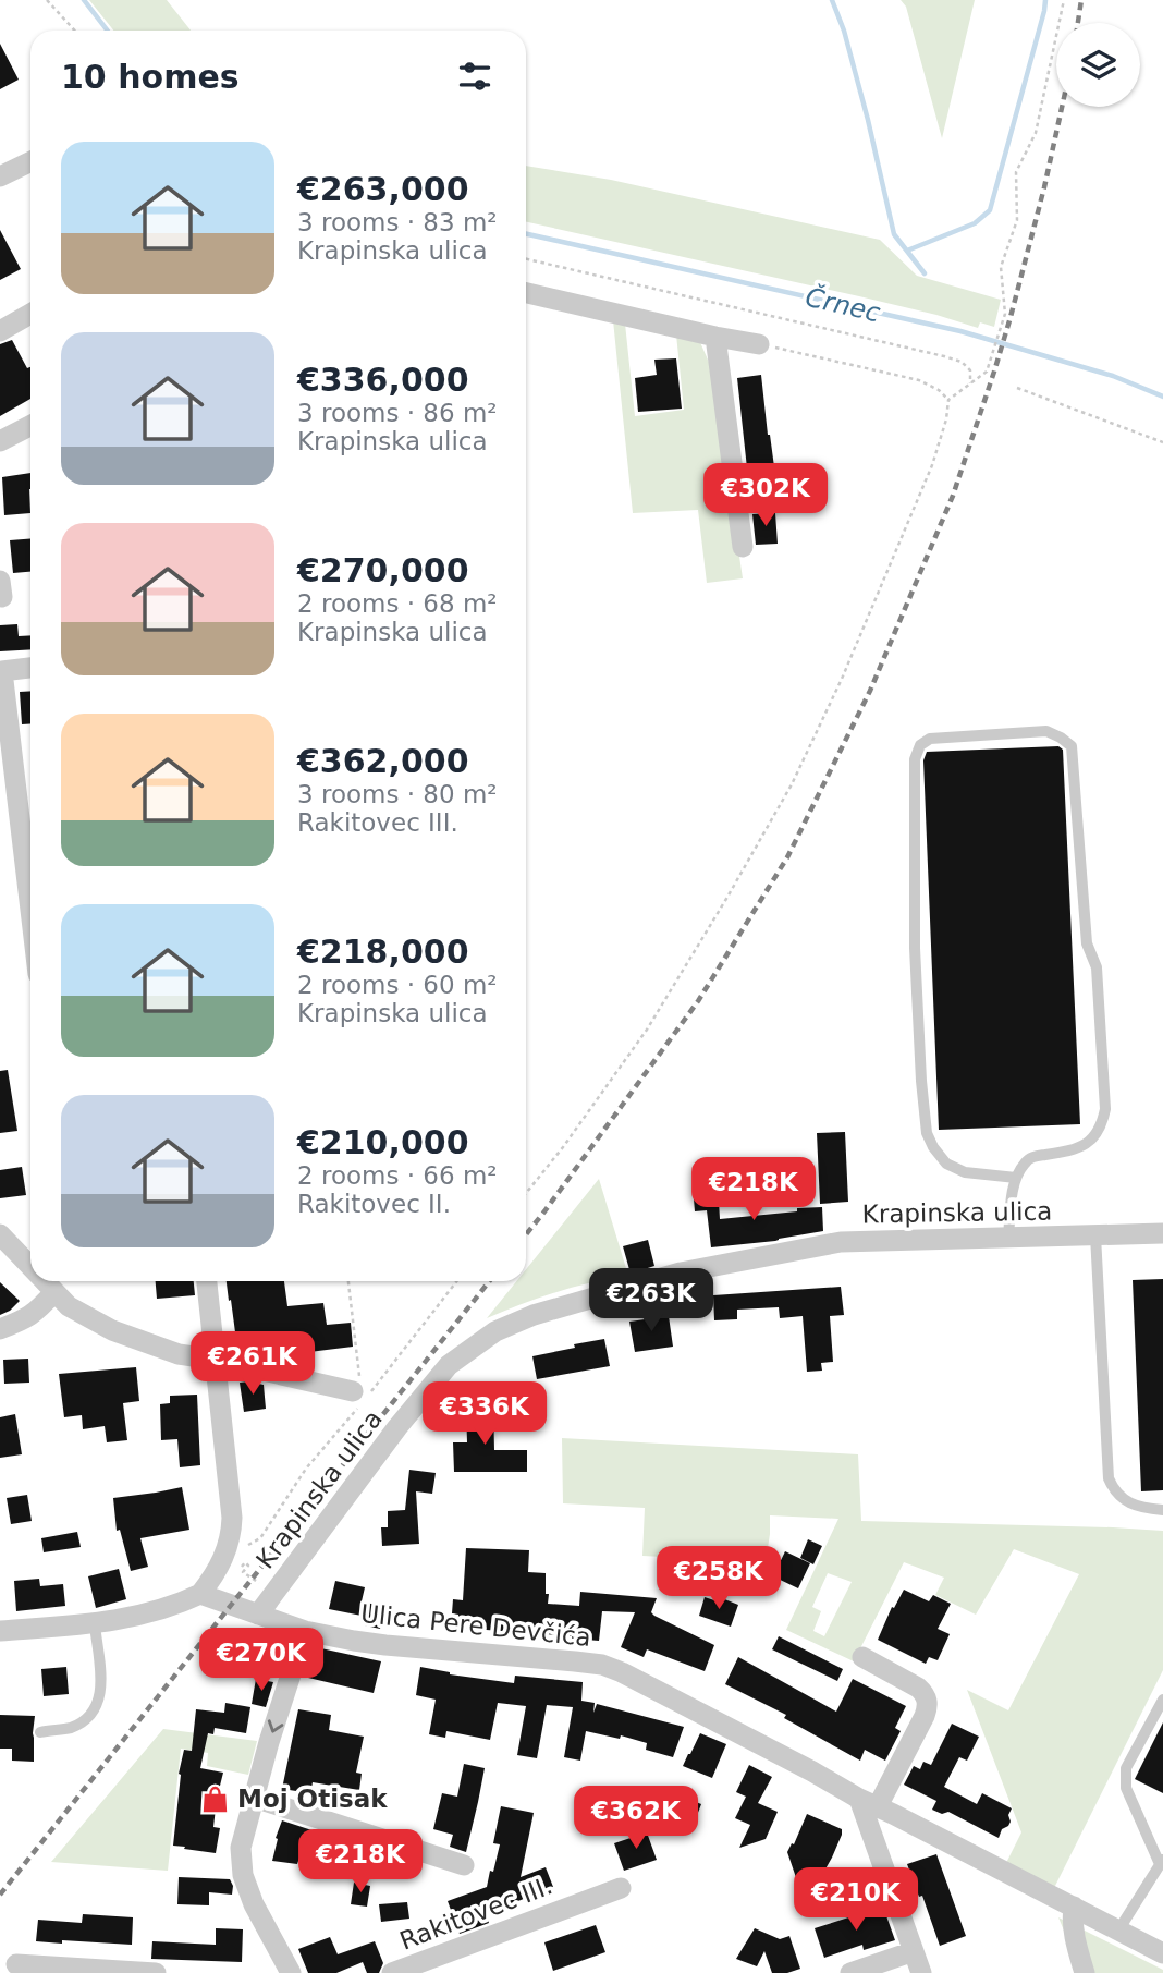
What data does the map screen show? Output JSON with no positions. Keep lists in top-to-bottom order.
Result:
{
  "streets": {
    "street": ["Krapinska ulica", "Ulica Pere Devčića", "Rakitovec III."]
  },
  "crossings": [
    ["Krapinska ulica", "Ulica Pere Devčića"]
  ],
  "water": ["Črnec"],
  "places": {
    "shop": ["Moj Otisak"]
  },
  "page": {
    "heading": "10 homes",
    "list": [
      {
        "name": "€263,000",
        "note": "3 rooms · 83 m² · Krapinska ulica"
      },
      {
        "name": "€336,000",
        "note": "3 rooms · 86 m² · Krapinska ulica"
      },
      {
        "name": "€270,000",
        "note": "2 rooms · 68 m² · Krapinska ulica"
      },
      {
        "name": "€362,000",
        "note": "3 rooms · 80 m² · Rakitovec III."
      },
      {
        "name": "€218,000",
        "note": "2 rooms · 60 m² · Krapinska ulica"
      },
      {
        "name": "€210,000",
        "note": "2 rooms · 66 m² · Rakitovec II."
      }
    ],
    "price": [
      "€302K",
      "€218K",
      "€263K",
      "€261K",
      "€336K",
      "€258K",
      "€270K",
      "€362K",
      "€218K",
      "€210K"
    ]
  }
}
